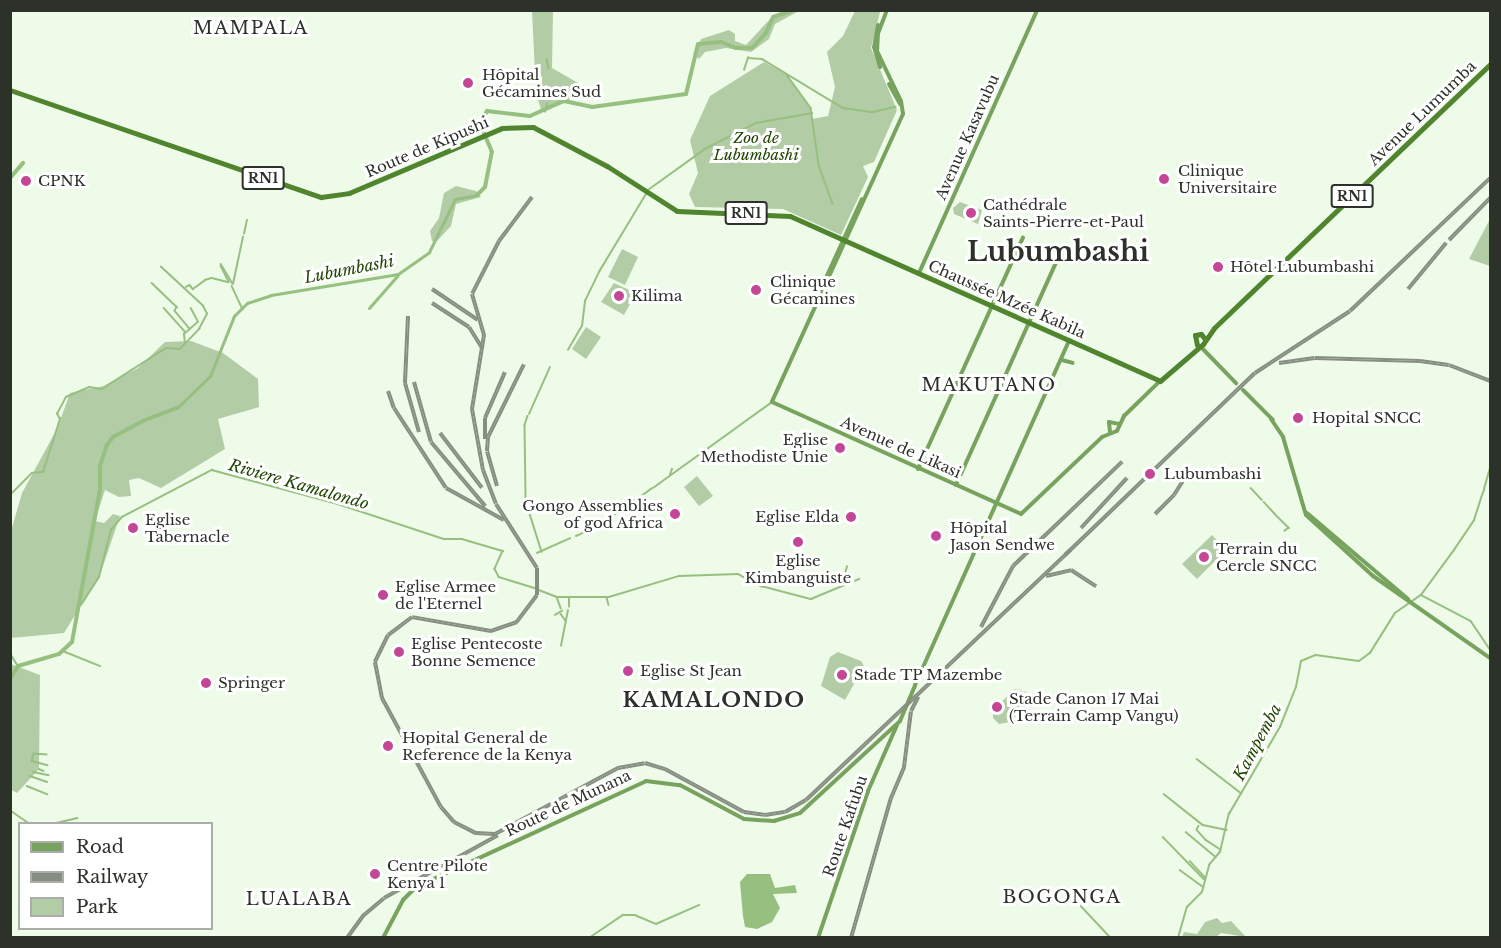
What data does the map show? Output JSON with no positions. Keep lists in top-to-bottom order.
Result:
{
  "streets": {
    "highway": [
      "Avenue Lumumba",
      "Route de Kipushi",
      "RN1",
      "Chaussée Mzée Kabila"
    ],
    "main road": [
      "Avenue Kasavubu",
      "Avenue de Likasi",
      "Route de Munana",
      "Route Kafubu"
    ]
  },
  "crossings": [
    ["Avenue Lumumba", "Chaussée Mzée Kabila"],
    ["Avenue Kasavubu", "Chaussée Mzée Kabila"],
    ["Route de Kipushi", "Chaussée Mzée Kabila"],
    ["Route de Kipushi", "Avenue de Likasi"],
    ["Chaussée Mzée Kabila", "Avenue de Likasi"],
    ["Chaussée Mzée Kabila", "Route Kafubu"],
    ["Avenue de Likasi", "Route Kafubu"],
    ["Route de Munana", "Route Kafubu"]
  ],
  "districts": [
    "MAMPALA",
    "Lubumbashi",
    "MAKUTANO",
    "KAMALONDO",
    "BOGONGA",
    "LUALABA"
  ],
  "water": ["Lubumbashi", "Riviere Kamalondo", "Kampemba"],
  "parks": ["Zoo de Lubumbashi"],
  "places": [
    "Hôpital Gécamines Sud",
    "Clinique Universitaire",
    "CPNK",
    "Cathédrale Saints-Pierre-et-Paul",
    "Hôtel Lubumbashi",
    "Clinique Gécamines",
    "Kilima",
    "Hopital SNCC",
    "Eglise Methodiste Unie",
    "Lubumbashi",
    "Gongo Assemblies of god Africa",
    "Eglise Elda",
    "Eglise Tabernacle",
    "Hôpital Jason Sendwe",
    "Eglise Kimbanguiste",
    "Terrain du Cercle SNCC",
    "Eglise Armee de l'Eternel",
    "Eglise Pentecoste Bonne Semence",
    "Eglise St Jean",
    "Stade TP Mazembe",
    "Springer",
    "Stade Canon 17 Mai (Terrain Camp Vangu)",
    "Hopital General de Reference de la Kenya",
    "Centre Pilote Kenya 1"
  ],
  "legend": ["Road", "Railway", "Park"]
}
